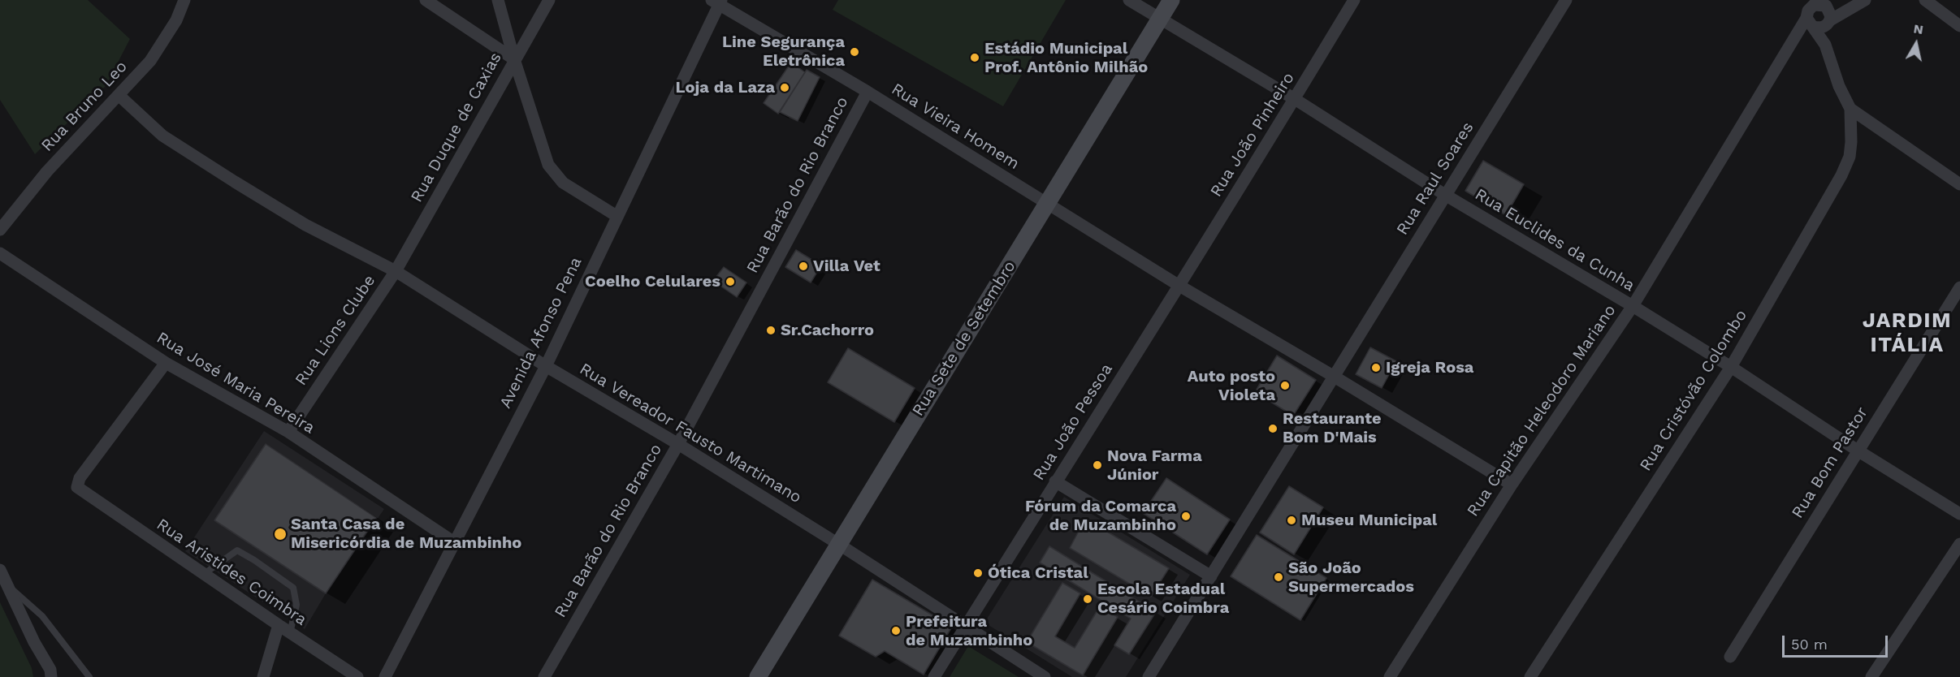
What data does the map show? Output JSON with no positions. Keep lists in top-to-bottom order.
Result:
{
  "streets": {
    "main road": ["Rua Sete de Setembro"],
    "street": [
      "Rua Bruno Leo",
      "Rua Vieira Homem",
      "Rua Duque de Caxias",
      "Rua João Pinheiro",
      "Rua Raul Soares",
      "Rua Barão do Rio Branco",
      "Rua Euclides da Cunha",
      "Rua Lions Clube",
      "Avenida Afonso Pena",
      "Rua José Maria Pereira",
      "Rua Cristóvão Colombo",
      "Rua Capitão Heleodoro Mariano",
      "Rua João Pessoa",
      "Rua Vereador Fausto Martimano",
      "Rua Bom Pastor",
      "Rua Aristides Coimbra"
    ]
  },
  "crossings": [
    ["Rua Bruno Leo", "Rua Vereador Fausto Martimano"],
    ["Rua Vieira Homem", "Rua João Pinheiro"],
    ["Rua Vieira Homem", "Rua Raul Soares"],
    ["Rua Vieira Homem", "Rua Barão do Rio Branco"],
    ["Rua Vieira Homem", "Avenida Afonso Pena"],
    ["Rua Vieira Homem", "Rua Sete de Setembro"],
    ["Rua Vieira Homem", "Rua Capitão Heleodoro Mariano"],
    ["Rua Vieira Homem", "Rua João Pessoa"],
    ["Rua Duque de Caxias", "Rua Lions Clube"],
    ["Rua Duque de Caxias", "Rua Vereador Fausto Martimano"],
    ["Rua João Pinheiro", "Rua Euclides da Cunha"],
    ["Rua João Pinheiro", "Rua João Pessoa"],
    ["Rua Raul Soares", "Rua Euclides da Cunha"],
    ["Rua Barão do Rio Branco", "Rua Vereador Fausto Martimano"],
    ["Rua Euclides da Cunha", "Rua Sete de Setembro"],
    ["Rua Euclides da Cunha", "Rua Cristóvão Colombo"],
    ["Rua Euclides da Cunha", "Rua Capitão Heleodoro Mariano"],
    ["Rua Euclides da Cunha", "Rua Bom Pastor"],
    ["Rua Lions Clube", "Rua José Maria Pereira"],
    ["Rua Lions Clube", "Rua Vereador Fausto Martimano"],
    ["Avenida Afonso Pena", "Rua José Maria Pereira"],
    ["Avenida Afonso Pena", "Rua Vereador Fausto Martimano"],
    ["Rua Sete de Setembro", "Rua Vereador Fausto Martimano"],
    ["Rua José Maria Pereira", "Rua Aristides Coimbra"],
    ["Rua João Pessoa", "Rua Vereador Fausto Martimano"]
  ],
  "districts": ["JARDIM ITÁLIA"],
  "places": [
    "Line Segurança Eletrônica",
    "Estádio Municipal Prof. Antônio Milhão",
    "Loja da Laza",
    "Villa Vet",
    "Coelho Celulares",
    "Sr.Cachorro",
    "Igreja Rosa",
    "Auto posto Violeta",
    "Restaurante Bom D'Mais",
    "Nova Farma Júnior",
    "Fórum da Comarca de Muzambinho",
    "Museu Municipal",
    "Santa Casa de Misericórdia de Muzambinho",
    "Ótica Cristal",
    "São João Supermercados",
    "Escola Estadual Cesário Coimbra",
    "Prefeitura de Muzambinho"
  ],
  "scale_bar": "50 m",
  "north": "top"
}
